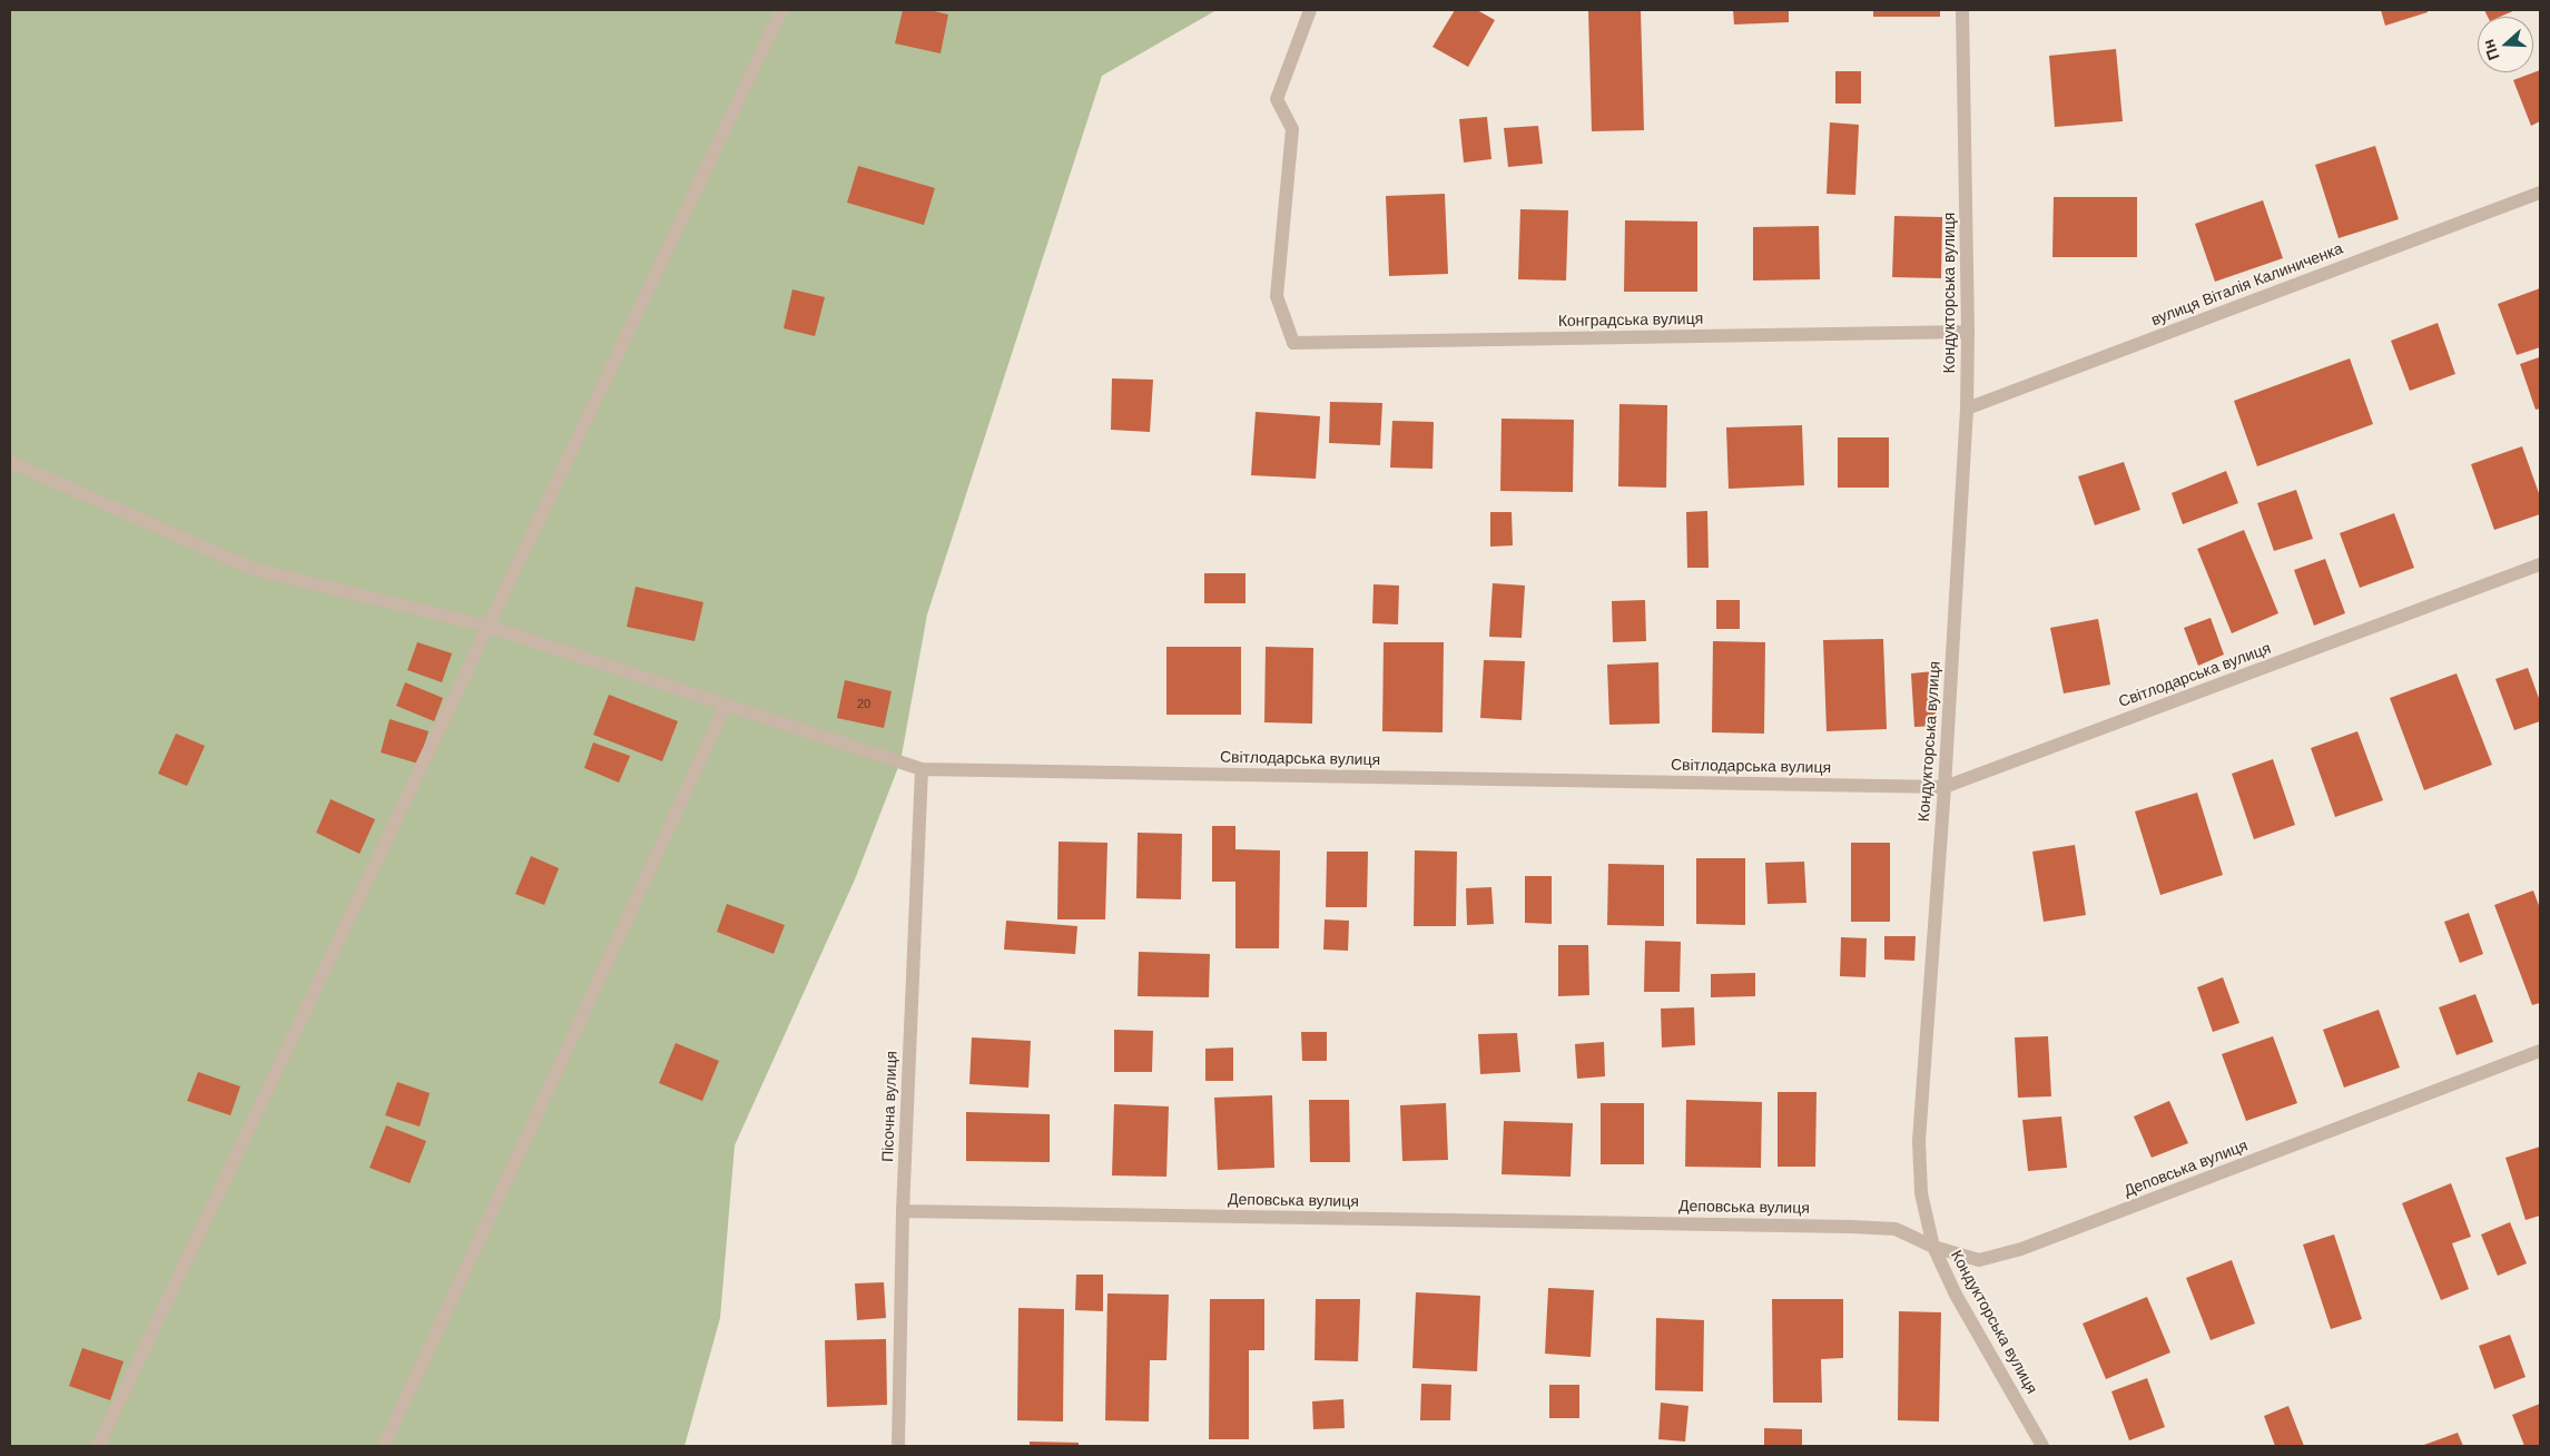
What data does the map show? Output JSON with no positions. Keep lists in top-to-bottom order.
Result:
{
  "streets": {
    "street": [
      "вулиця Віталія Калиниченка",
      "Кондукторська вулиця",
      "Конградська вулиця",
      "Світлодарська вулиця",
      "Пісочна вулиця",
      "Деповська вулиця"
    ]
  },
  "crossings": [
    ["вулиця Віталія Калиниченка", "Кондукторська вулиця"],
    ["Кондукторська вулиця", "Конградська вулиця"],
    ["Кондукторська вулиця", "Світлодарська вулиця"],
    ["Кондукторська вулиця", "Деповська вулиця"],
    ["Світлодарська вулиця", "Пісочна вулиця"],
    ["Пісочна вулиця", "Деповська вулиця"]
  ],
  "house_numbers": ["20"],
  "north": "left"
}
